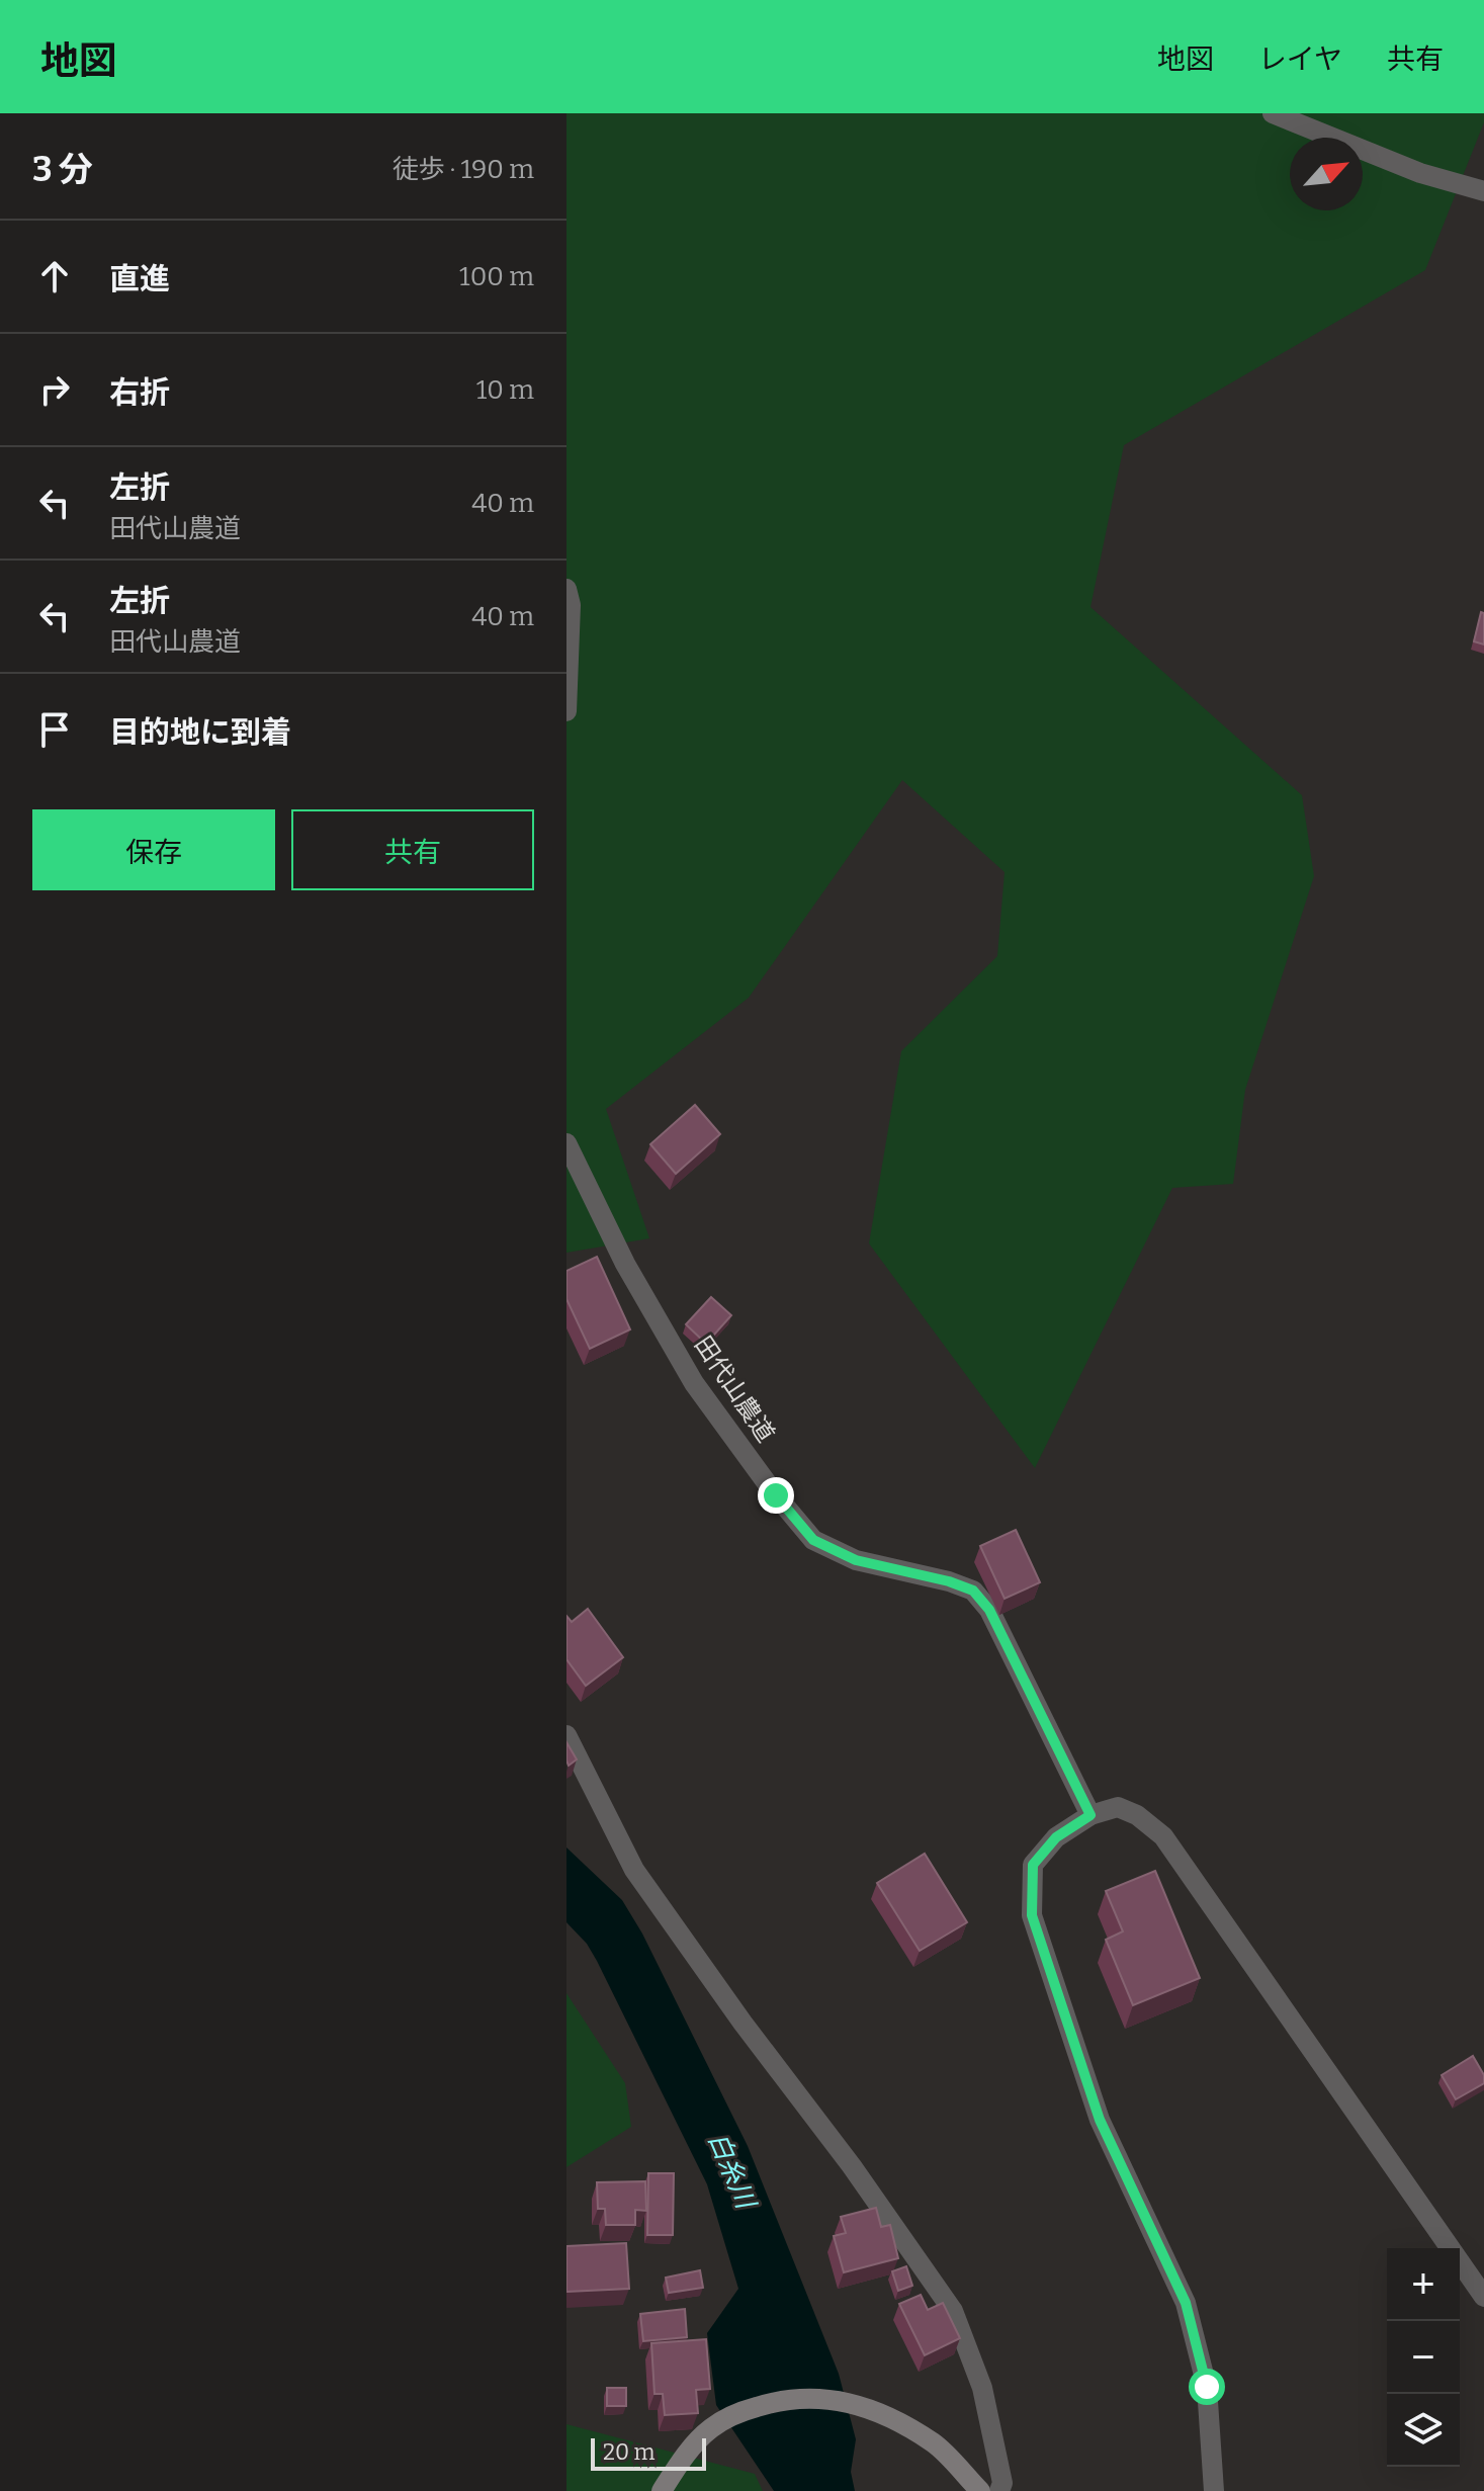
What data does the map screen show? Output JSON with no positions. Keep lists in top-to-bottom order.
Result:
{
  "streets": {
    "street": ["田代山農道"]
  },
  "water": ["白糸川"],
  "scale_bar": "20 m",
  "north": "top right",
  "page": {
    "header": "地図",
    "nav": ["地図", "レイヤ", "共有"],
    "heading": ["3 分", "徒歩 · 190 m"],
    "list": [
      ["直進", "100 m"],
      ["右折", "10 m"],
      ["左折", "田代山農道", "40 m"],
      ["左折", "田代山農道", "40 m"],
      "目的地に到着"
    ],
    "buttons": ["保存", "共有"],
    "map_buttons": ["+", "−"],
    "scale": "20 m"
  }
}
